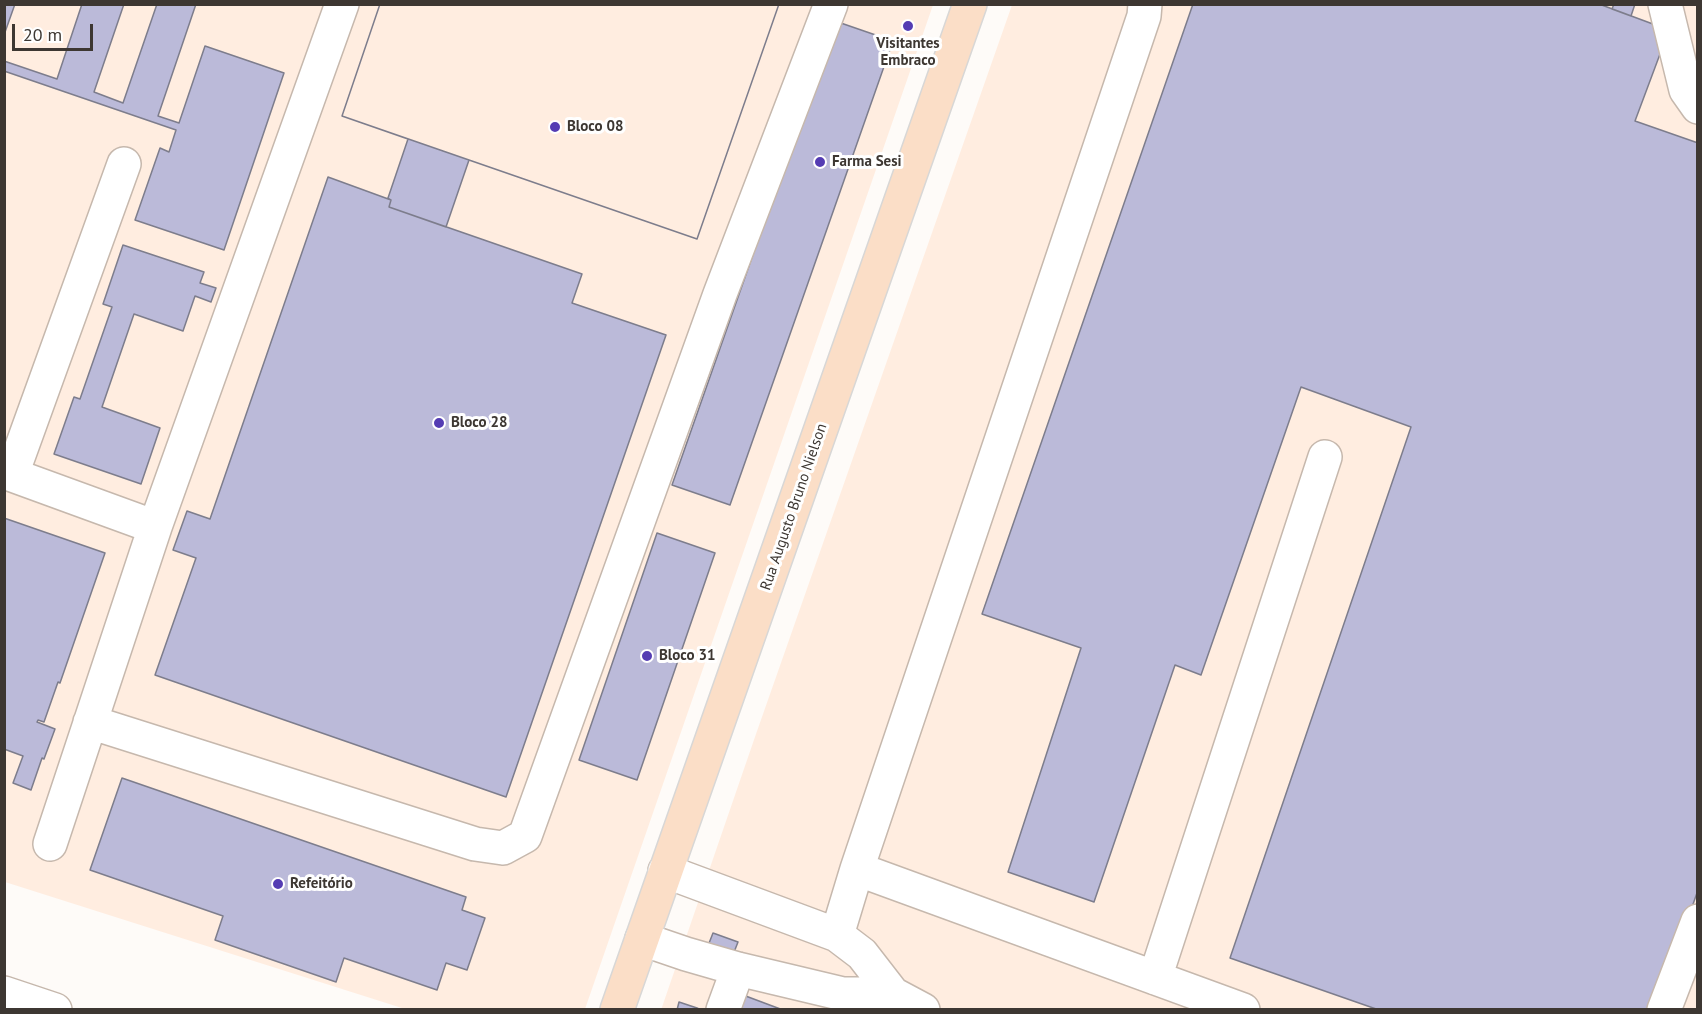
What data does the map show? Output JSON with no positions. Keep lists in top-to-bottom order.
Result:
{
  "streets": {
    "main road": ["Rua Augusto Bruno Nielson"]
  },
  "places": [
    "Visitantes Embraco",
    "Bloco 08",
    "Farma Sesi",
    "Bloco 28",
    "Bloco 31",
    "Refeitório"
  ],
  "scale_bar": "20 m"
}
